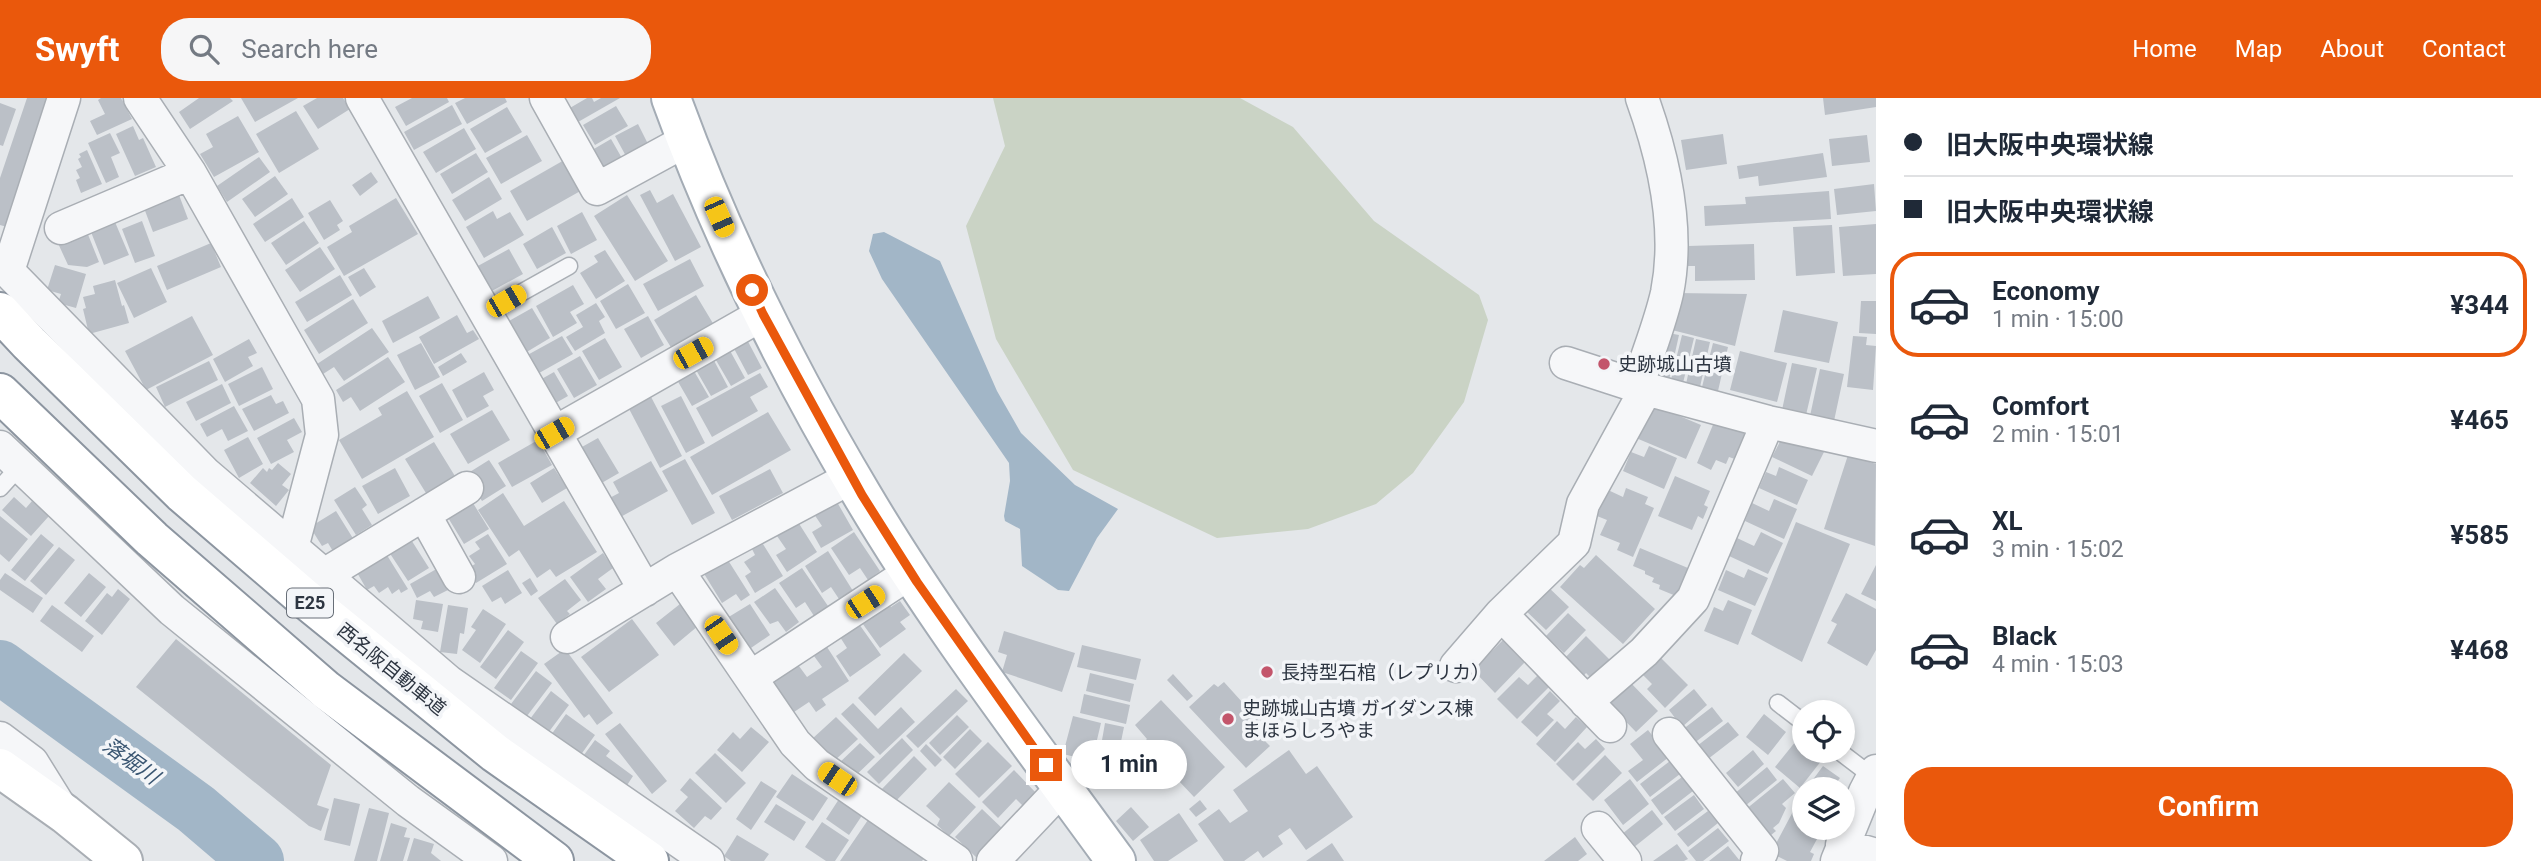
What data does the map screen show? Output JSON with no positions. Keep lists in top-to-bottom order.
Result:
{
  "streets": {
    "main road": ["E25", "西名阪自動車道"]
  },
  "water": ["落堀川"],
  "places": ["史跡城山古墳", "長持型石棺（レプリカ）", "史跡城山古墳 ガイダンス棟 まほらしろやま"],
  "page": {
    "header": "Swyft",
    "search": "Search here",
    "nav": [
      "Home",
      "Map",
      "About",
      "Contact"
    ],
    "banner": ["旧大阪中央環状線", "旧大阪中央環状線"],
    "list": [
      {
        "name": "Economy",
        "note": "1 min · 15:00",
        "value": "¥344"
      },
      {
        "name": "Comfort",
        "note": "2 min · 15:01",
        "value": "¥465"
      },
      {
        "name": "XL",
        "note": "3 min · 15:02",
        "value": "¥585"
      },
      {
        "name": "Black",
        "note": "4 min · 15:03",
        "value": "¥468"
      }
    ],
    "bubble": "1 min",
    "buttons": "Confirm"
  }
}
